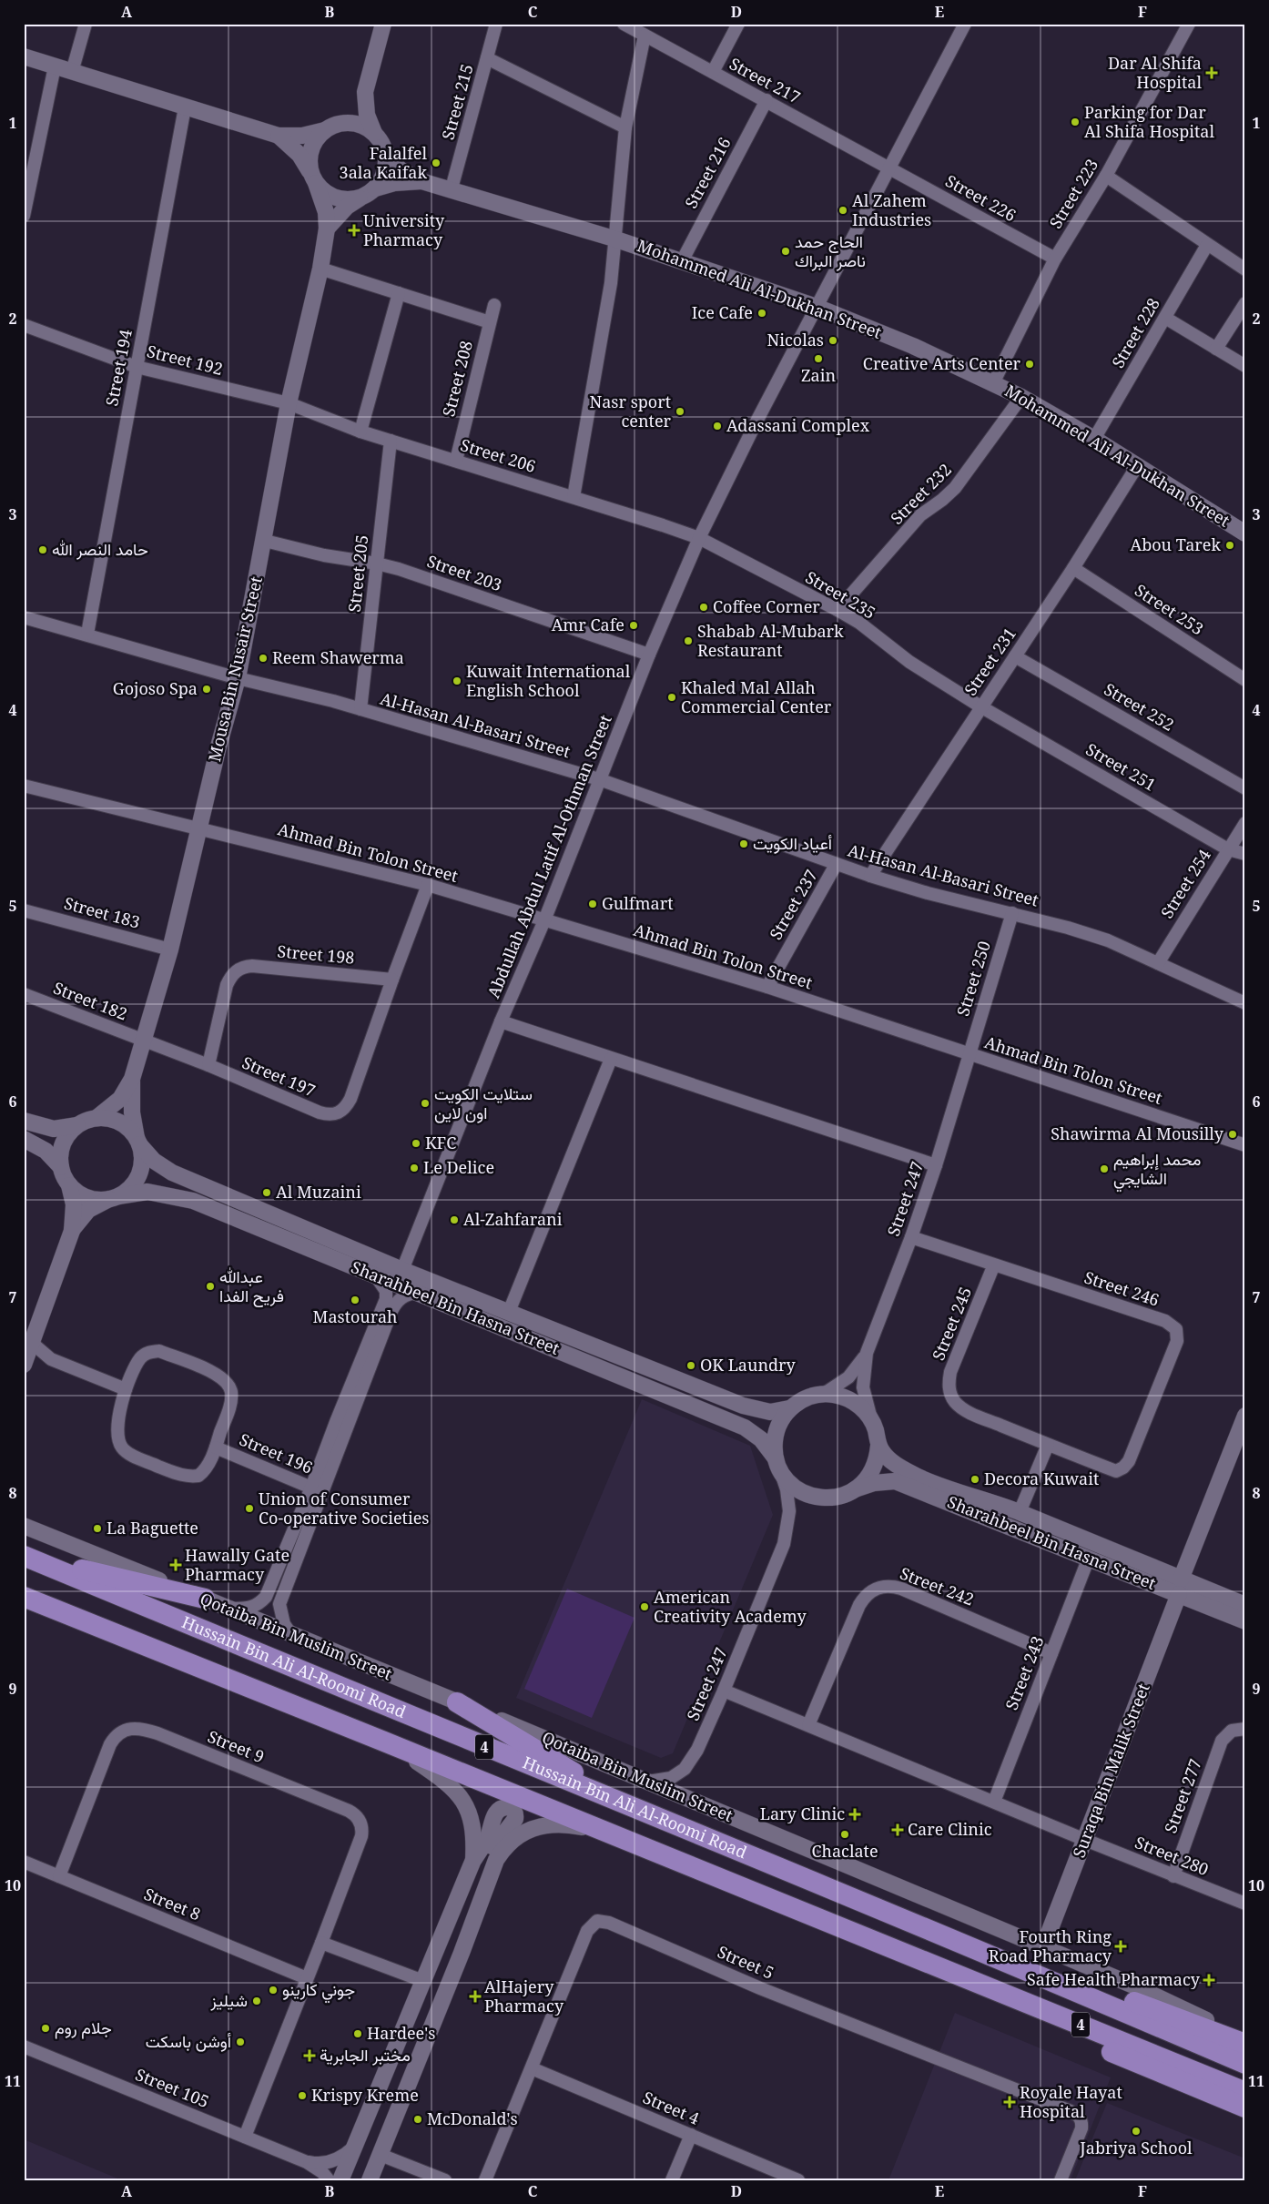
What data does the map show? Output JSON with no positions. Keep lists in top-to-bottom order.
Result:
{
  "streets": {
    "highway": ["Hussain Bin Ali Al-Roomi Road", "4"],
    "street": [
      "Street 217",
      "Street 215",
      "Street 216",
      "Street 223",
      "Street 226",
      "Mohammed Ali Al-Dukhan Street",
      "Street 228",
      "Street 192",
      "Street 194",
      "Street 208",
      "Street 206",
      "Street 232",
      "Street 205",
      "Street 203",
      "Street 235",
      "Street 253",
      "Street 231",
      "Mousa Bin Nusair Street",
      "Street 252",
      "Al-Hasan Al-Basari Street",
      "Street 251",
      "Ahmad Bin Tolon Street",
      "Abdullah Abdul Latif Al-Othman Street",
      "Street 254",
      "Street 237",
      "Street 183",
      "Street 198",
      "Street 250",
      "Street 182",
      "Street 197",
      "Street 247",
      "Street 246",
      "Sharahbeel Bin Hasna Street",
      "Street 245",
      "Street 196",
      "Street 242",
      "Qotaiba Bin Muslim Street",
      "Street 243",
      "Street 9",
      "Suraqa Bin Malik Street",
      "Street 277",
      "Street 280",
      "Street 8",
      "Street 5",
      "Street 105",
      "Street 4"
    ]
  },
  "crossings": [
    ["Street 217", "Street 216"],
    ["Street 217", "Street 226"],
    ["Street 217", "Abdullah Abdul Latif Al-Othman Street"],
    ["Street 215", "Mohammed Ali Al-Dukhan Street"],
    ["Street 216", "Mohammed Ali Al-Dukhan Street"],
    ["Street 223", "Street 226"],
    ["Street 223", "Mohammed Ali Al-Dukhan Street"],
    ["Street 226", "Abdullah Abdul Latif Al-Othman Street"],
    ["Mohammed Ali Al-Dukhan Street", "Street 228"],
    ["Mohammed Ali Al-Dukhan Street", "Street 232"],
    ["Mohammed Ali Al-Dukhan Street", "Street 231"],
    ["Mohammed Ali Al-Dukhan Street", "Mousa Bin Nusair Street"],
    ["Mohammed Ali Al-Dukhan Street", "Abdullah Abdul Latif Al-Othman Street"],
    ["Street 192", "Street 194"],
    ["Street 192", "Street 206"],
    ["Street 192", "Mousa Bin Nusair Street"],
    ["Street 194", "Al-Hasan Al-Basari Street"],
    ["Street 208", "Street 206"],
    ["Street 206", "Street 205"],
    ["Street 206", "Street 235"],
    ["Street 206", "Mousa Bin Nusair Street"],
    ["Street 206", "Abdullah Abdul Latif Al-Othman Street"],
    ["Street 232", "Street 235"],
    ["Street 205", "Street 203"],
    ["Street 205", "Al-Hasan Al-Basari Street"],
    ["Street 203", "Mousa Bin Nusair Street"],
    ["Street 203", "Abdullah Abdul Latif Al-Othman Street"],
    ["Street 235", "Street 231"],
    ["Street 235", "Street 251"],
    ["Street 235", "Abdullah Abdul Latif Al-Othman Street"],
    ["Street 253", "Street 231"],
    ["Street 231", "Street 252"],
    ["Street 231", "Al-Hasan Al-Basari Street"],
    ["Street 231", "Street 251"],
    ["Mousa Bin Nusair Street", "Al-Hasan Al-Basari Street"],
    ["Mousa Bin Nusair Street", "Ahmad Bin Tolon Street"],
    ["Mousa Bin Nusair Street", "Street 183"],
    ["Mousa Bin Nusair Street", "Street 182"],
    ["Mousa Bin Nusair Street", "Street 197"],
    ["Mousa Bin Nusair Street", "Sharahbeel Bin Hasna Street"],
    ["Al-Hasan Al-Basari Street", "Abdullah Abdul Latif Al-Othman Street"],
    ["Al-Hasan Al-Basari Street", "Street 254"],
    ["Al-Hasan Al-Basari Street", "Street 237"],
    ["Al-Hasan Al-Basari Street", "Street 250"],
    ["Street 251", "Street 254"],
    ["Ahmad Bin Tolon Street", "Abdullah Abdul Latif Al-Othman Street"],
    ["Ahmad Bin Tolon Street", "Street 237"],
    ["Ahmad Bin Tolon Street", "Street 250"],
    ["Ahmad Bin Tolon Street", "Street 247"],
    ["Abdullah Abdul Latif Al-Othman Street", "Sharahbeel Bin Hasna Street"],
    ["Street 198", "Street 197"],
    ["Street 250", "Street 247"],
    ["Street 182", "Street 197"],
    ["Street 247", "Street 246"],
    ["Street 247", "Sharahbeel Bin Hasna Street"],
    ["Street 247", "Qotaiba Bin Muslim Street"],
    ["Street 246", "Street 245"],
    ["Sharahbeel Bin Hasna Street", "Street 243"],
    ["Sharahbeel Bin Hasna Street", "Suraqa Bin Malik Street"],
    ["Street 242", "Street 243"],
    ["Qotaiba Bin Muslim Street", "Suraqa Bin Malik Street"],
    ["Street 9", "Street 8"],
    ["Street 9", "Street 105"],
    ["Suraqa Bin Malik Street", "Street 280"],
    ["Street 277", "Street 280"],
    ["Street 5", "Street 4"]
  ],
  "places": {
    "health": [
      "Dar Al Shifa Hospital",
      "University Pharmacy",
      "Hawally Gate Pharmacy",
      "Lary Clinic",
      "Care Clinic",
      "Fourth Ring Road Pharmacy",
      "Safe Health Pharmacy",
      "AlHajery Pharmacy",
      "مختبر الجابرية",
      "Royale Hayat Hospital"
    ],
    "other": [
      "Parking for Dar Al Shifa Hospital",
      "Falalfel 3ala Kaifak",
      "Al Zahem Industries",
      "الحاج حمد ناصر البراك",
      "Ice Cafe",
      "Nicolas",
      "Zain",
      "Creative Arts Center",
      "Nasr sport center",
      "Adassani Complex",
      "Abou Tarek",
      "حامد النصر الله",
      "Coffee Corner",
      "Amr Cafe",
      "Shabab Al-Mubark Restaurant",
      "Reem Shawerma",
      "Kuwait International English School",
      "Gojoso Spa",
      "Khaled Mal Allah Commercial Center",
      "أعياد الكويت",
      "Gulfmart",
      "ستلايت الكويت اون لاين",
      "Shawirma Al Mousilly",
      "KFC",
      "Le Delice",
      "محمد إبراهيم الشايجي",
      "Al Muzaini",
      "Al-Zahfarani",
      "عبدالله فريح الفدا",
      "Mastourah",
      "OK Laundry",
      "Decora Kuwait",
      "Union of Consumer Co-operative Societies",
      "La Baguette",
      "American Creativity Academy",
      "Chaclate",
      "جوني كارينو",
      "شيليز",
      "جلام روم",
      "Hardee's",
      "أوشن باسكت",
      "Krispy Kreme",
      "McDonald's",
      "Jabriya School"
    ]
  },
  "grid": {
    "columns": [
      "A",
      "B",
      "C",
      "D",
      "E",
      "F"
    ],
    "rows": [
      "1",
      "2",
      "3",
      "4",
      "5",
      "6",
      "7",
      "8",
      "9",
      "10",
      "11"
    ]
  }
}
